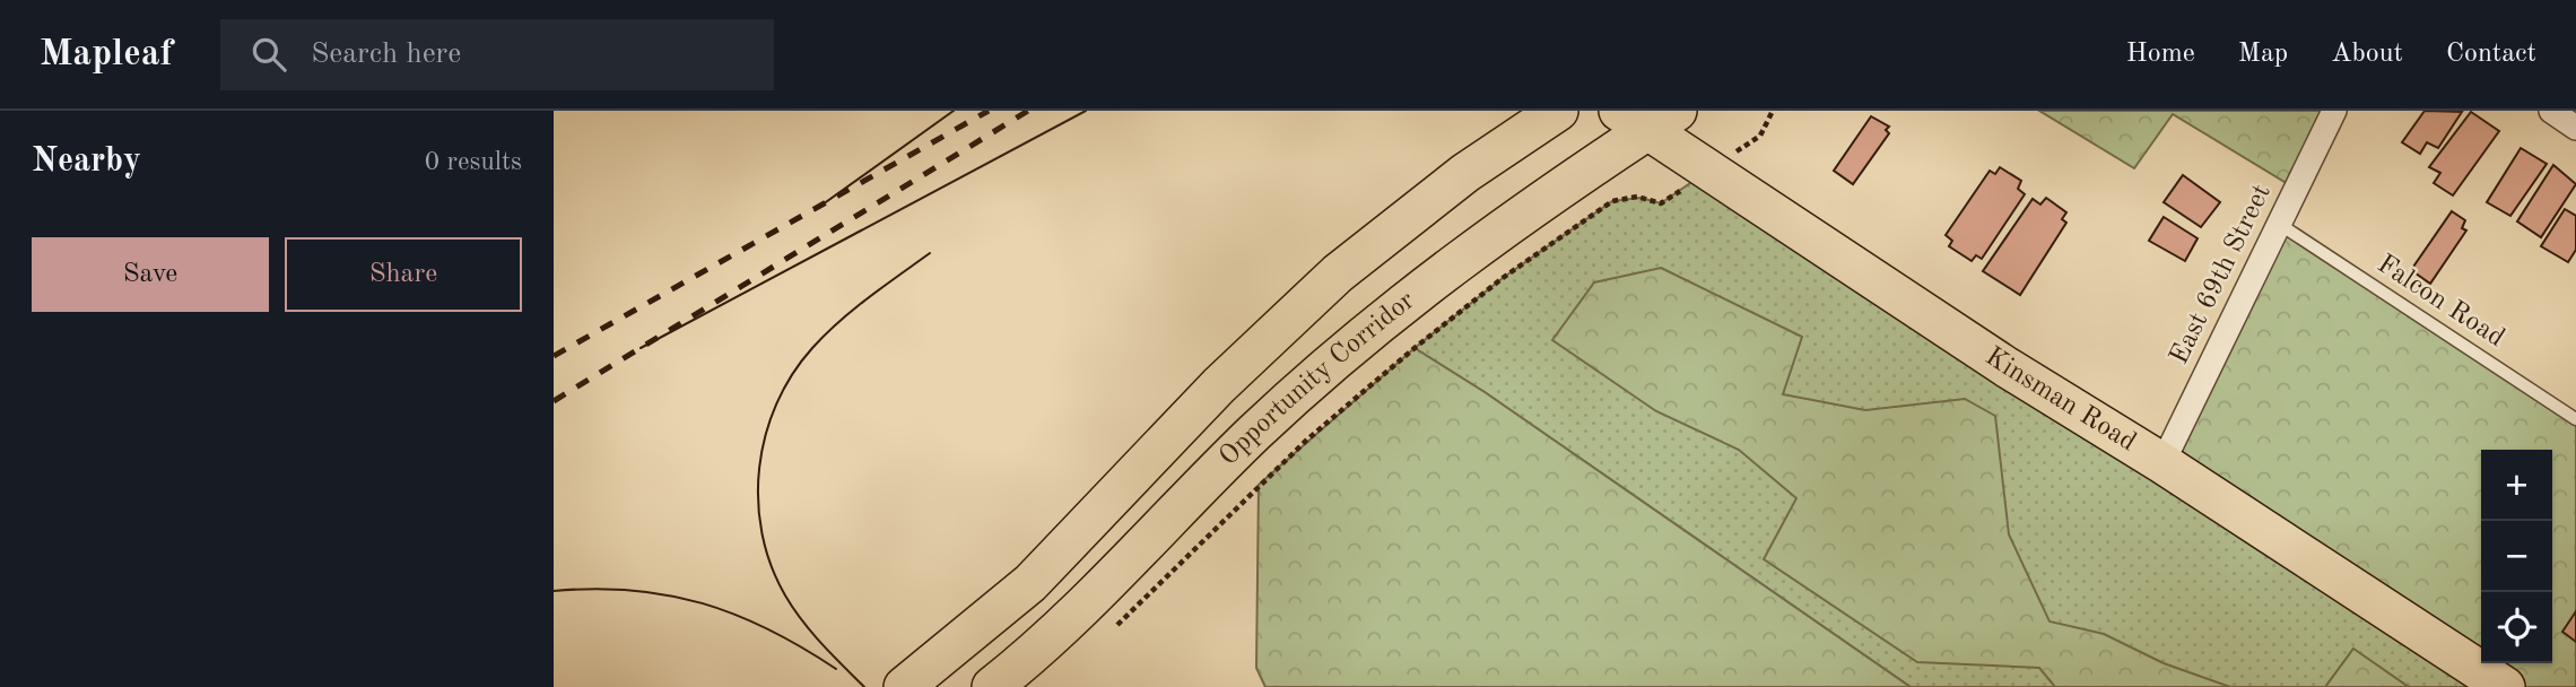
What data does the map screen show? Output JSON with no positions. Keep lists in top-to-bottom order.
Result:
{
  "streets": {
    "main road": ["Opportunity Corridor", "Kinsman Road"],
    "street": ["East 69th Street"],
    "lane": ["Falcon Road"]
  },
  "crossings": [
    ["East 69th Street", "Falcon Road"],
    ["East 69th Street", "Kinsman Road"],
    ["Opportunity Corridor", "Kinsman Road"]
  ],
  "page": {
    "header": "Mapleaf",
    "search": "Search here",
    "nav": [
      "Home",
      "Map",
      "About",
      "Contact"
    ],
    "heading": ["Nearby", "0 results"],
    "buttons": ["Save", "Share"],
    "map_buttons": ["+", "−"]
  }
}
